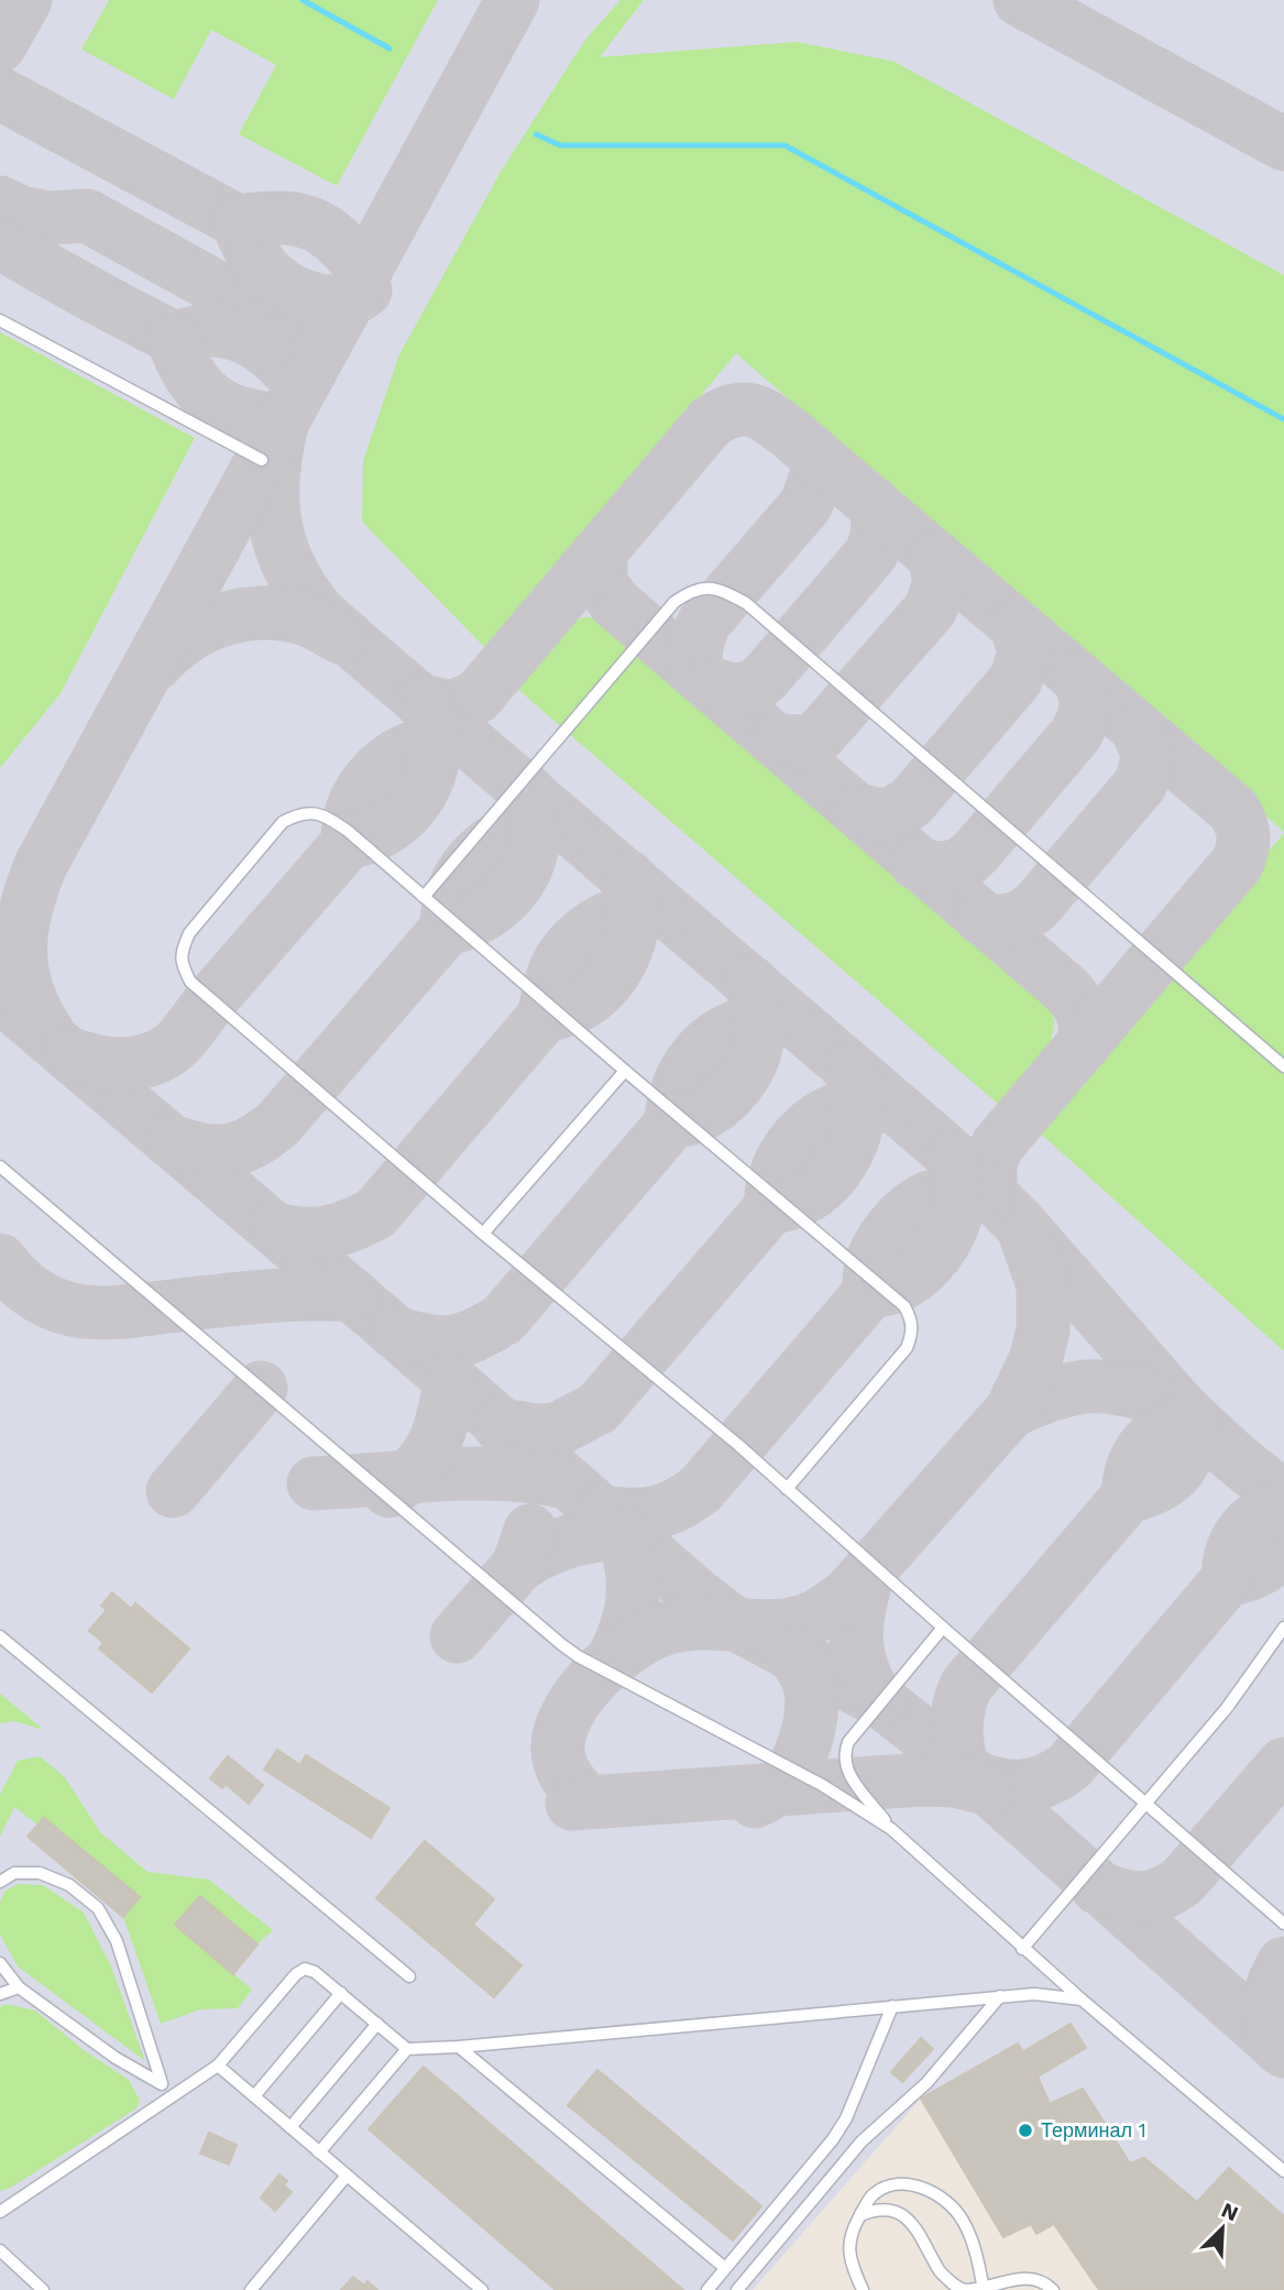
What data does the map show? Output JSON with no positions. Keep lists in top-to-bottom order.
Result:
{
  "places": ["Терминал 1"],
  "north": "top right"
}
